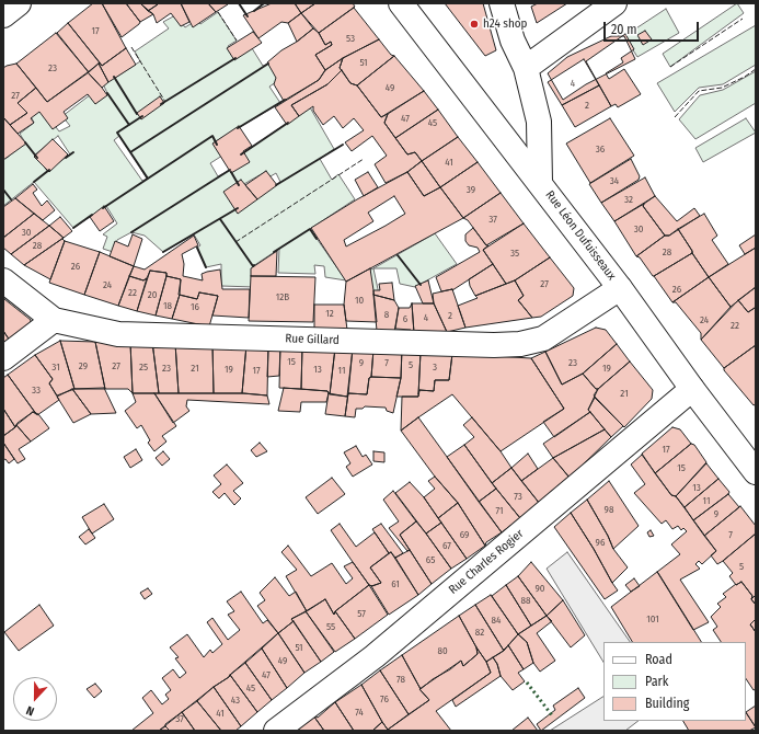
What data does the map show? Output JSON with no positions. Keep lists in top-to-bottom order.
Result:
{
  "streets": {
    "street": ["Rue Léon Dufuisseaux", "Rue Gillard", "Rue Charles Rogier"]
  },
  "crossings": [
    ["Rue Léon Dufuisseaux", "Rue Gillard"],
    ["Rue Léon Dufuisseaux", "Rue Charles Rogier"]
  ],
  "places": ["h24 shop"],
  "house_numbers": [
    "17",
    "53",
    "51",
    "23",
    "4",
    "49",
    "27",
    "2",
    "47",
    "45",
    "36",
    "41",
    "34",
    "39",
    "32",
    "37",
    "30",
    "30",
    "28",
    "28",
    "35",
    "26",
    "27",
    "24",
    "26",
    "22",
    "20",
    "12B",
    "10",
    "18",
    "16",
    "12",
    "8",
    "2",
    "4",
    "6",
    "24",
    "22",
    "15",
    "9",
    "7",
    "23",
    "5",
    "29",
    "27",
    "31",
    "25",
    "3",
    "23",
    "21",
    "19",
    "19",
    "13",
    "17",
    "11",
    "33",
    "21",
    "17",
    "15",
    "13",
    "73",
    "11",
    "98",
    "71",
    "9",
    "69",
    "7",
    "96",
    "67",
    "65",
    "5",
    "61",
    "90",
    "88",
    "57",
    "101",
    "84",
    "55",
    "82",
    "51",
    "80",
    "49",
    "47",
    "78",
    "45",
    "76",
    "43",
    "74",
    "41",
    "37"
  ],
  "legend": ["Road", "Park", "Building"],
  "scale_bar": "20 m",
  "north": "bottom"
}
